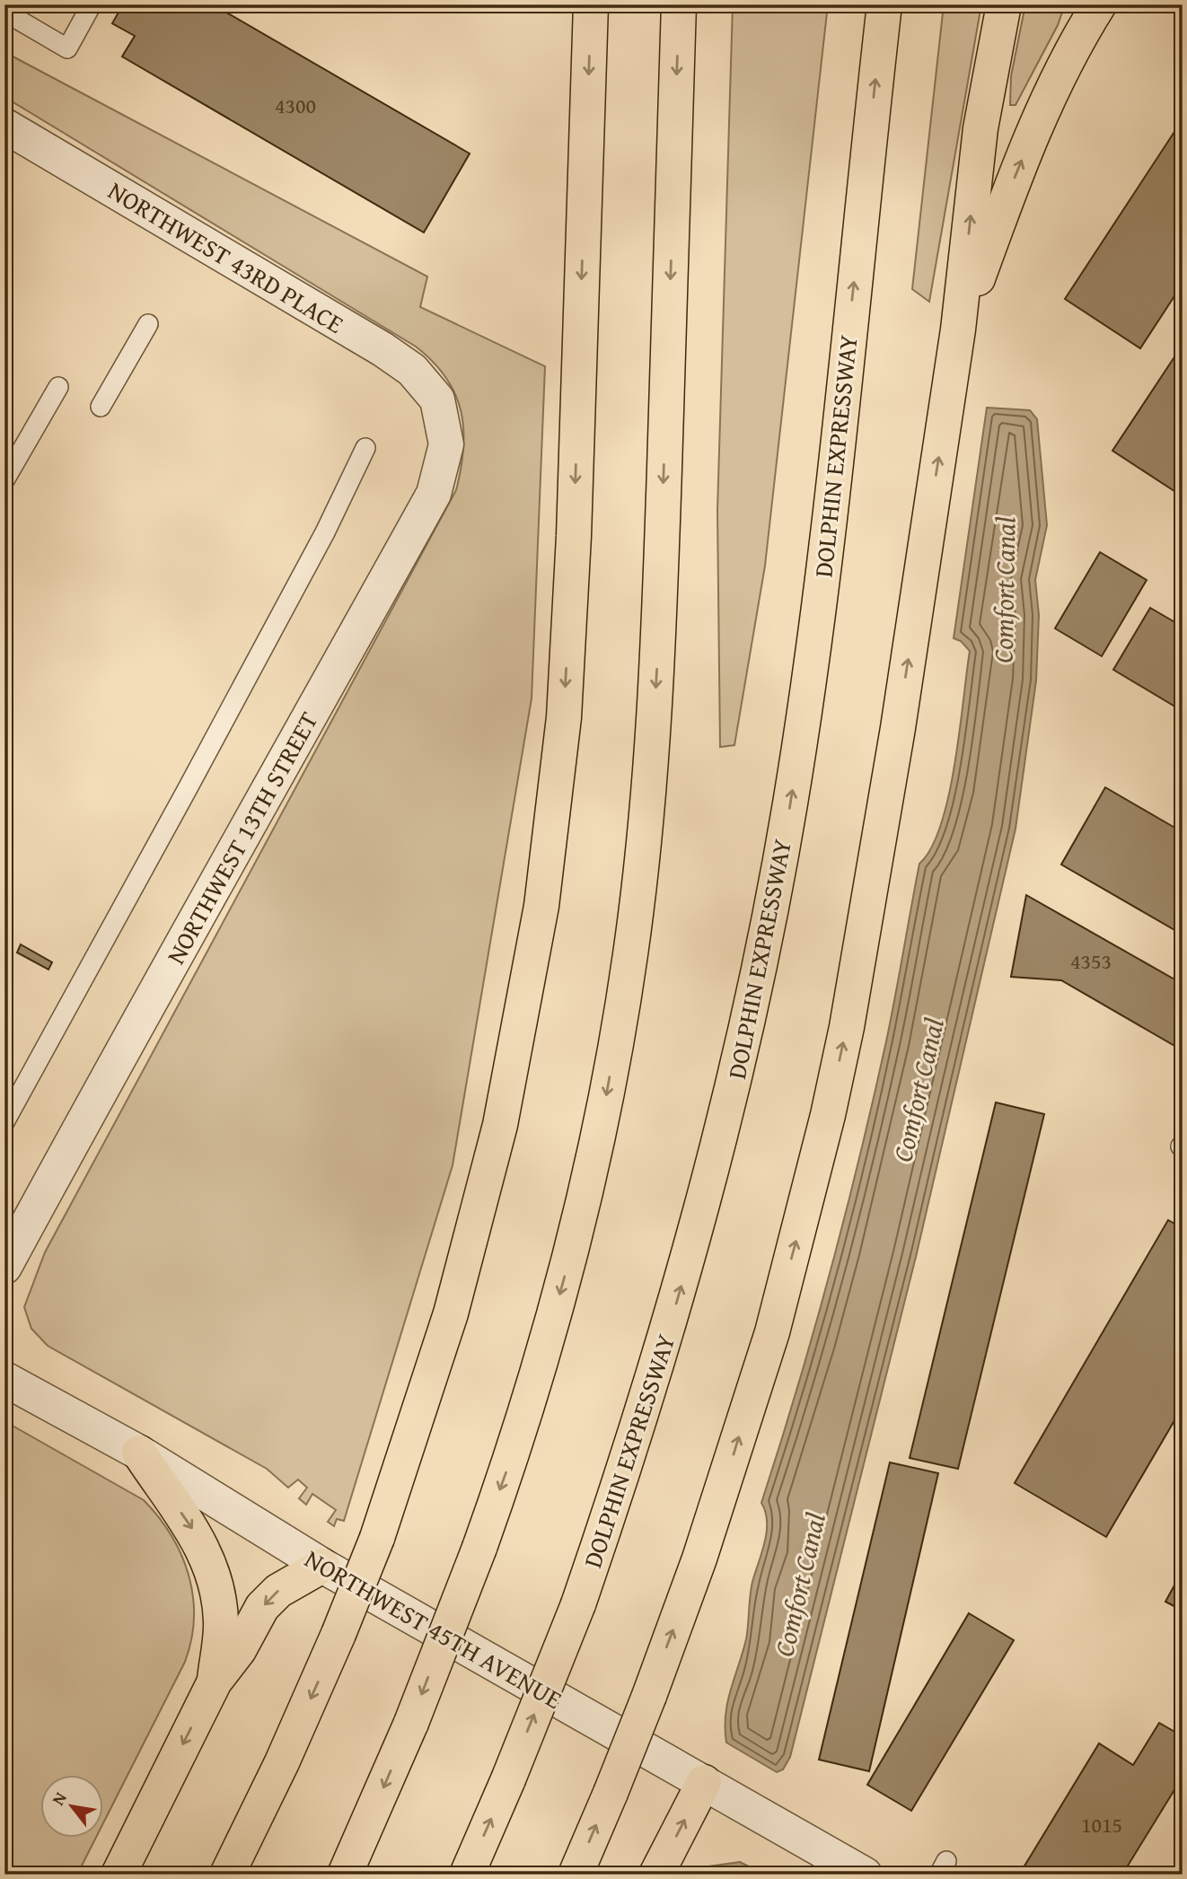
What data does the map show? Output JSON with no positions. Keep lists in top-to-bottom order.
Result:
{
  "streets": {
    "highway": ["DOLPHIN EXPRESSWAY"],
    "street": ["NORTHWEST 43RD PLACE", "NORTHWEST 13TH STREET", "NORTHWEST 45TH AVENUE"]
  },
  "crossings": [
    ["NORTHWEST 43RD PLACE", "NORTHWEST 13TH STREET"]
  ],
  "water": ["Comfort Canal"],
  "house_numbers": ["4300", "4353", "1015"],
  "north": "top left"
}
